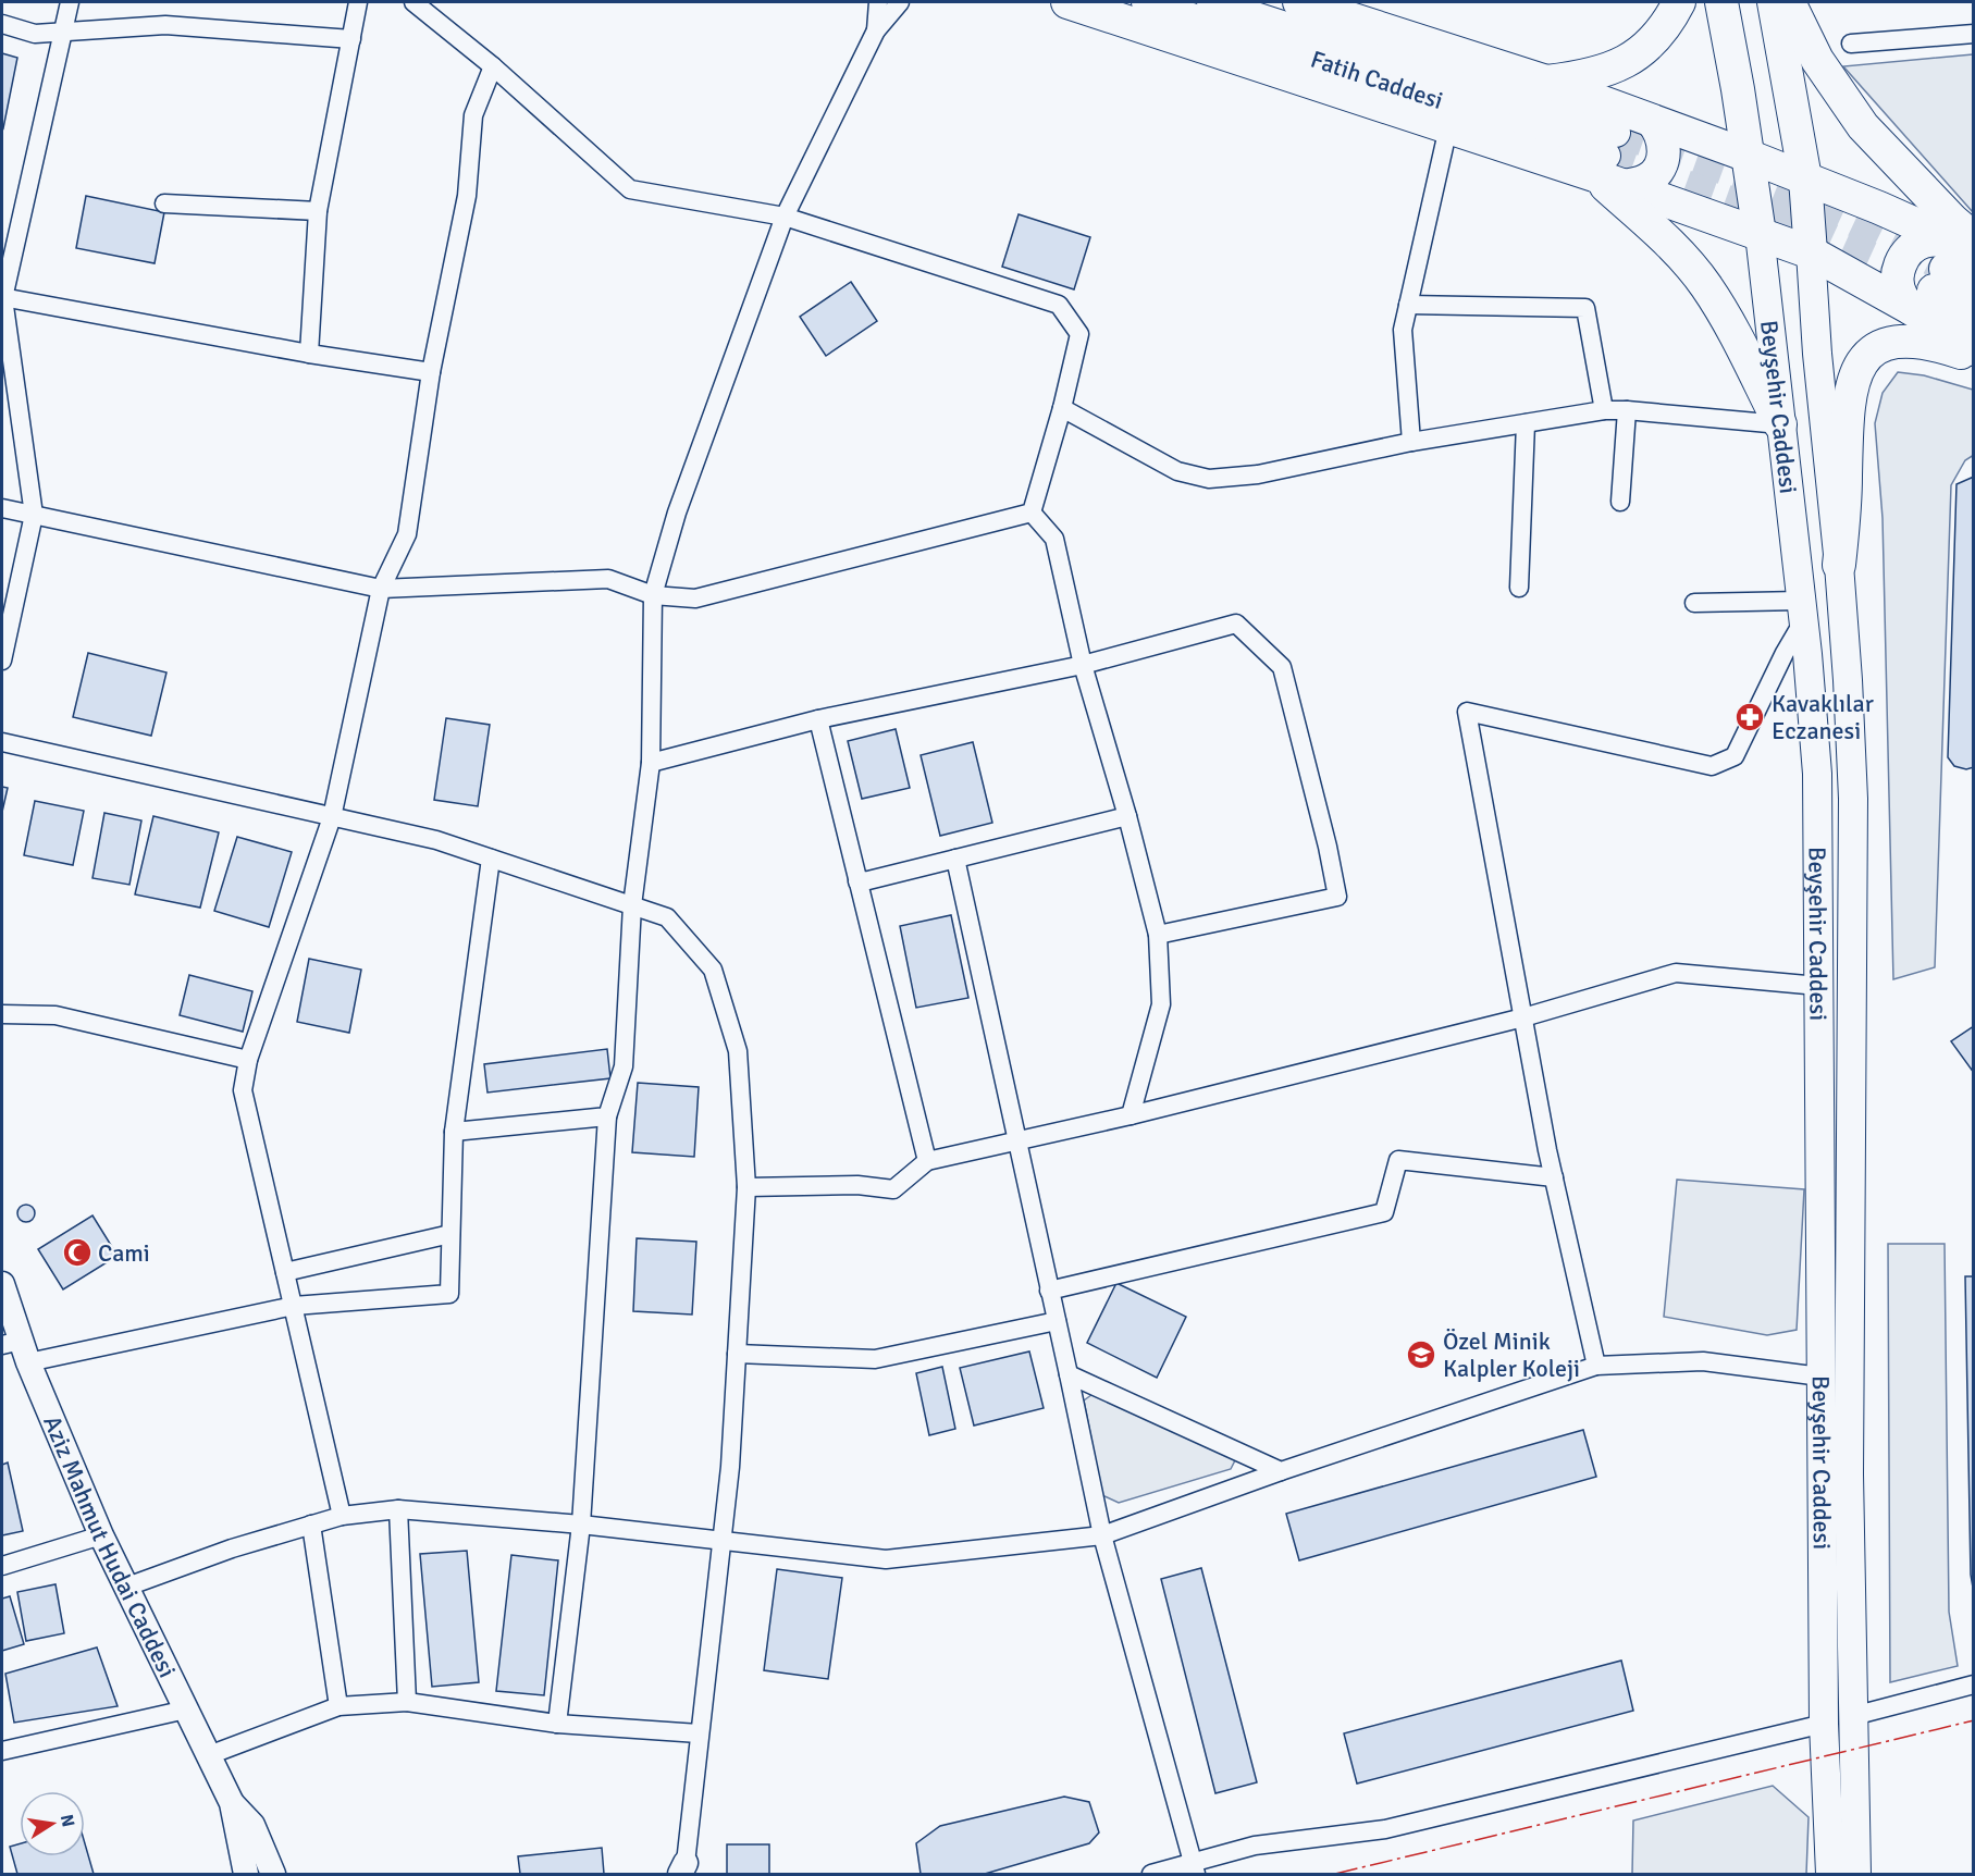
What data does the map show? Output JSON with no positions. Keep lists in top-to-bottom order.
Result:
{
  "streets": {
    "highway": ["Beyşehir Caddesi"],
    "main road": ["Fatih Caddesi"],
    "street": ["Aziz Mahmut Hudai Caddesi"]
  },
  "places": {
    "pharmacy": ["Kavaklılar Eczanesi"],
    "mosque": ["Cami"],
    "school or university": ["Özel Minik Kalpler Koleji"]
  },
  "north": "right"
}
